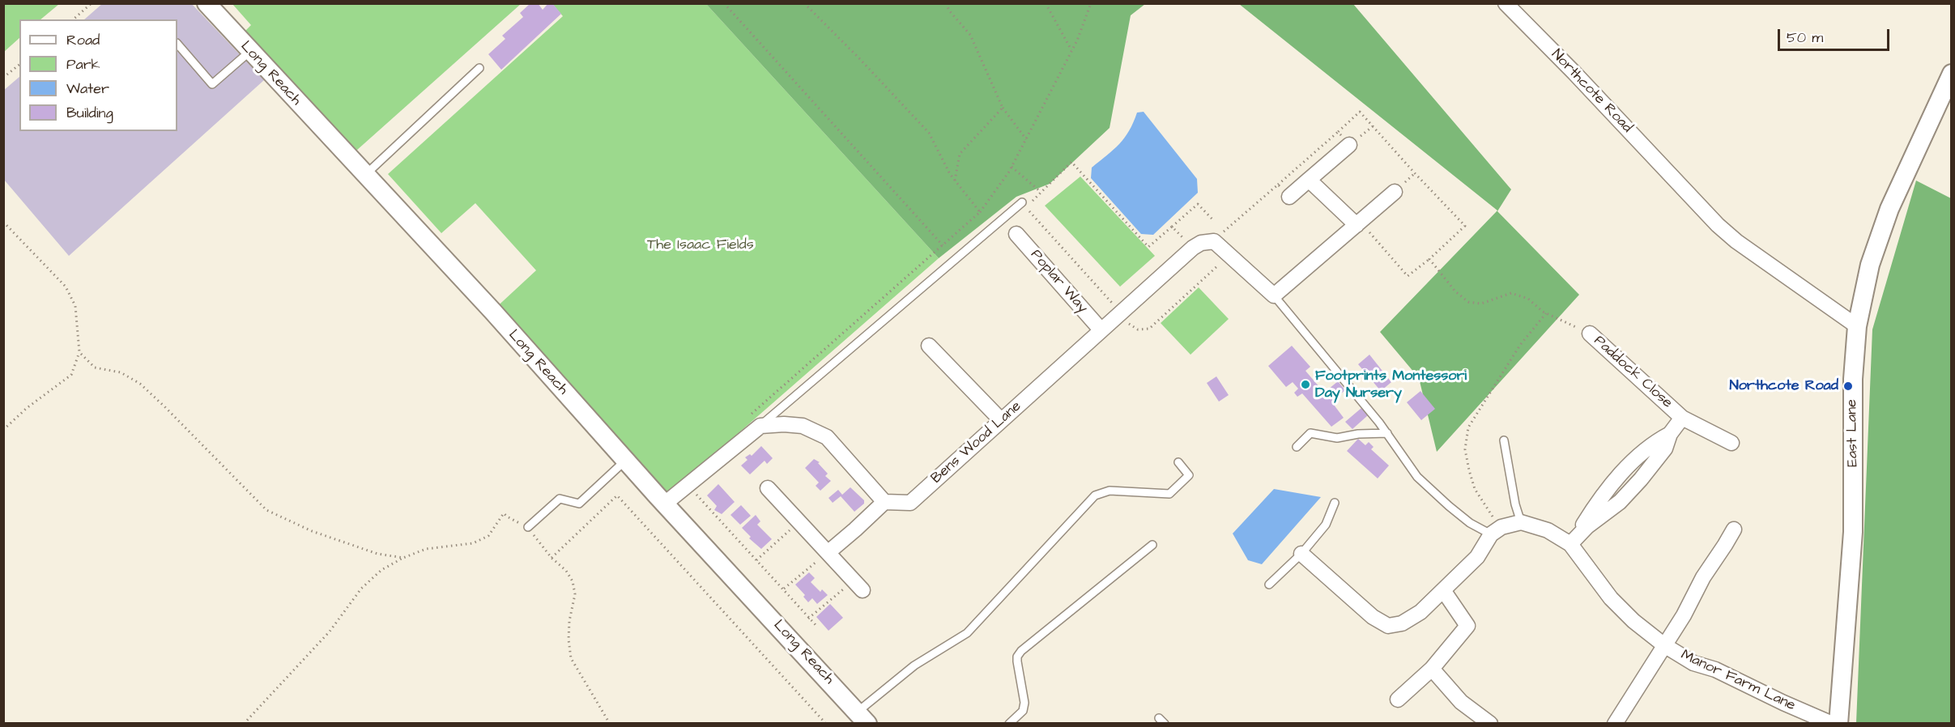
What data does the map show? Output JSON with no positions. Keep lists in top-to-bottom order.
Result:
{
  "streets": {
    "street": [
      "Long Reach",
      "Northcote Road",
      "Poplar Way",
      "Paddock Close",
      "East Lane",
      "Bens Wood Lane",
      "Manor Farm Lane"
    ]
  },
  "crossings": [
    ["Northcote Road", "East Lane"],
    ["Poplar Way", "Bens Wood Lane"],
    ["Paddock Close", "Manor Farm Lane"]
  ],
  "parks": ["The Isaac Fields"],
  "places": ["Footprints Montessori Day Nursery", "Northcote Road"],
  "legend": [
    "Road",
    "Park",
    "Water",
    "Building"
  ],
  "scale_bar": "50 m"
}
